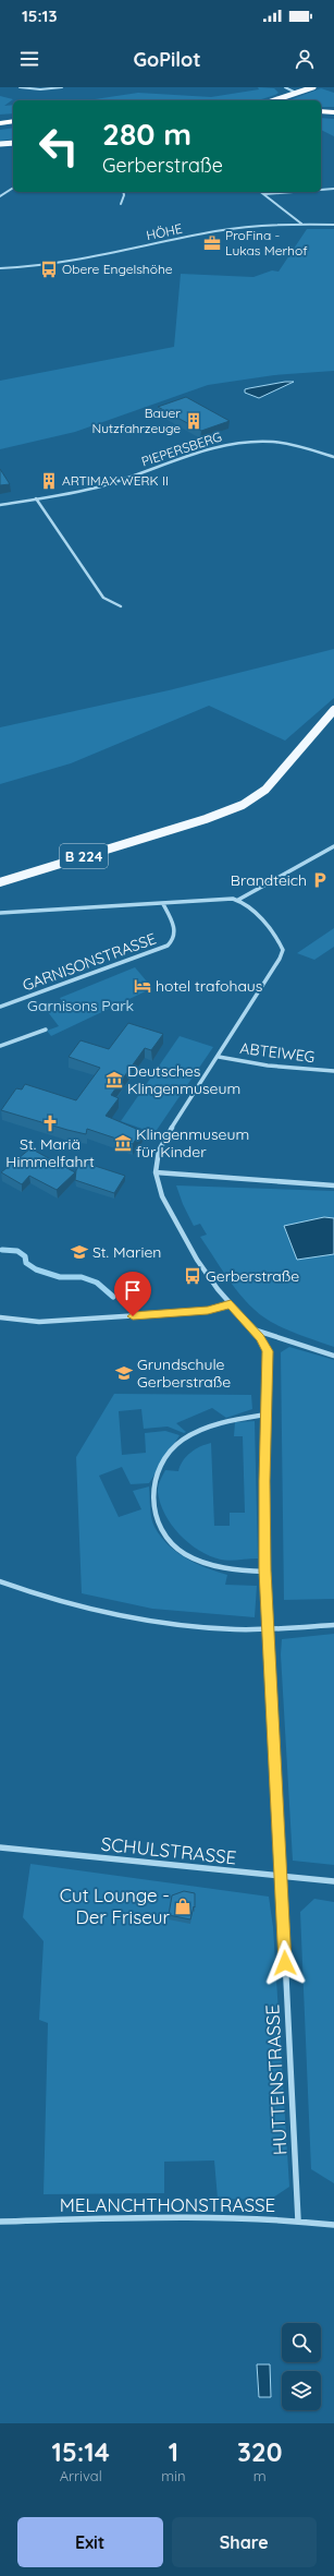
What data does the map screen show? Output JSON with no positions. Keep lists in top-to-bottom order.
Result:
{
  "streets": {
    "main road": ["B 224"],
    "street": [
      "HÖHE",
      "PIEPERSBERG",
      "GARNISONSTRASSE",
      "ABTEIWEG",
      "SCHULSTRASSE",
      "HUTTENSTRASSE",
      "MELANCHTHONSTRASSE"
    ]
  },
  "crossings": [
    ["SCHULSTRASSE", "HUTTENSTRASSE"],
    ["HUTTENSTRASSE", "MELANCHTHONSTRASSE"]
  ],
  "parks": ["Garnisons Park"],
  "places": {
    "office": ["ProFina - Lukas Merhof"],
    "bus stop": ["Obere Engelshöhe", "Gerberstraße"],
    "building": ["Bauer Nutzfahrzeuge", "ARTIMAX WERK II"],
    "parking": ["Brandteich"],
    "hotel": ["hotel trafohaus"],
    "museum": ["Deutsches Klingenmuseum", "Klingenmuseum für Kinder"],
    "church": ["St. Mariä Himmelfahrt"],
    "school or university": ["St. Marien", "Grundschule Gerberstraße"],
    "shop": ["Cut Lounge - Der Friseur"]
  },
  "page": {
    "status": "15:13",
    "header": "GoPilot",
    "turn": ["280 m", "Gerberstraße"],
    "eta": [
      "15:14",
      "Arrival",
      "1",
      "min",
      "320",
      "m"
    ],
    "buttons": ["Exit", "Share"]
  }
}
